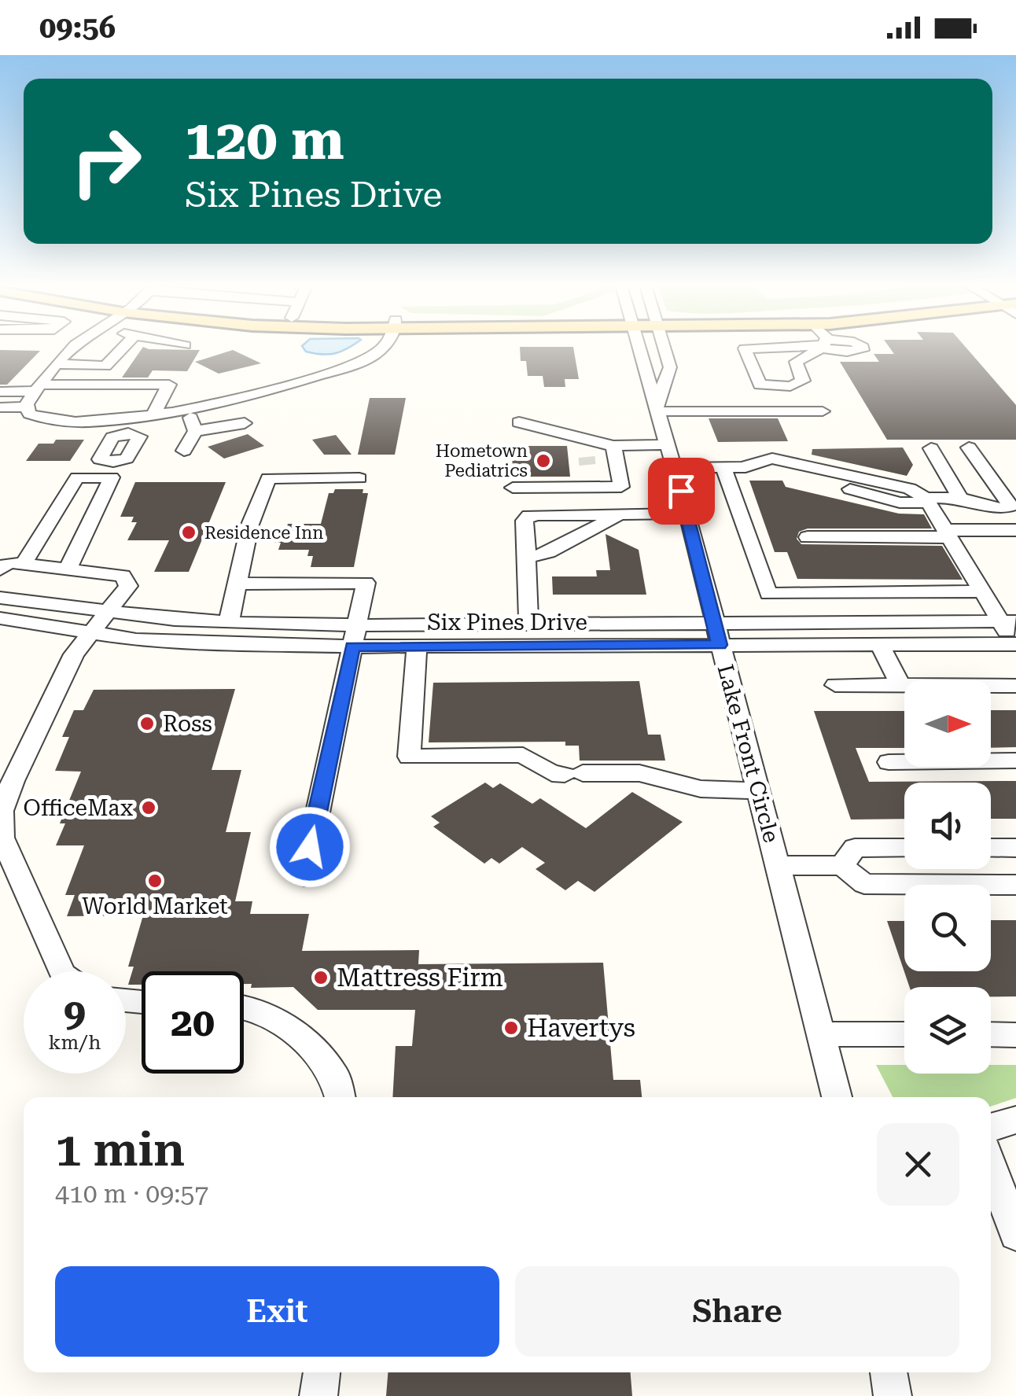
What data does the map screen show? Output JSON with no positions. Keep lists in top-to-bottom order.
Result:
{
  "streets": {
    "street": ["Six Pines Drive", "Lake Front Circle"]
  },
  "crossings": [
    ["Six Pines Drive", "Lake Front Circle"]
  ],
  "places": [
    "Hometown Pediatrics",
    "Residence Inn",
    "Ross",
    "OfficeMax",
    "World Market",
    "Mattress Firm",
    "Havertys"
  ],
  "north": "right",
  "page": {
    "status": "09:56",
    "turn": ["120 m", "Six Pines Drive"],
    "speed": "9 km/h",
    "limit": "20",
    "heading": ["1 min", "410 m · 09:57"],
    "buttons": ["Exit", "Share"]
  }
}
